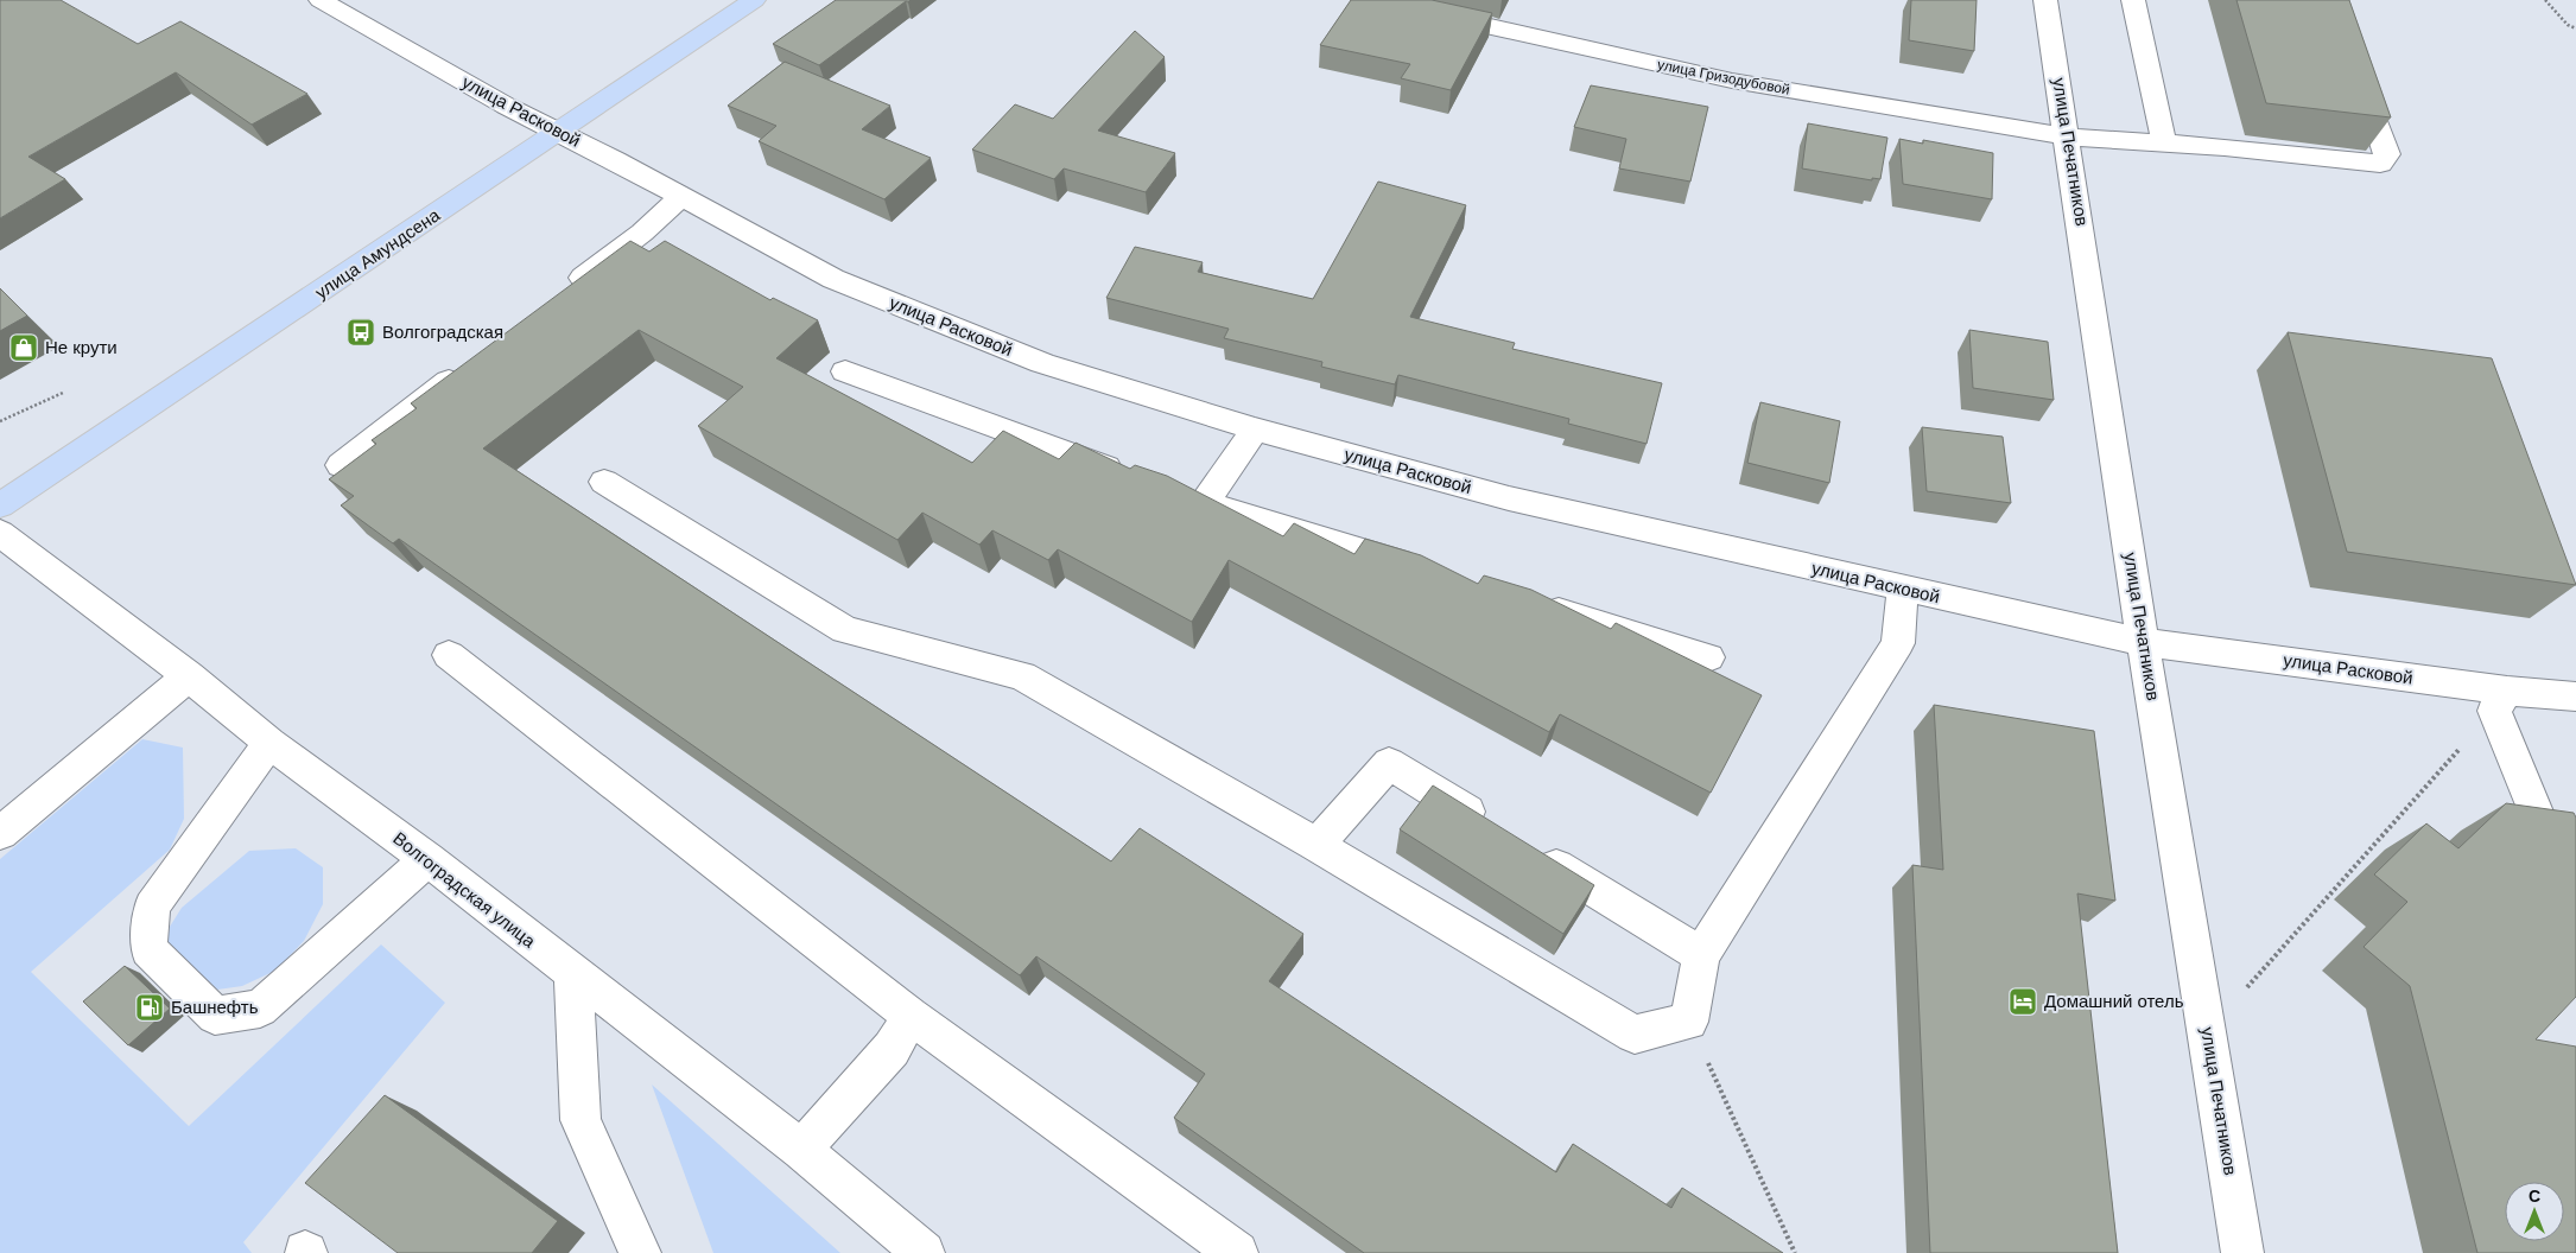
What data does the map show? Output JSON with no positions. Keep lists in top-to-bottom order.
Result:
{
  "streets": {
    "main road": ["улица Амундсена"],
    "street": [
      "улица Гризодубовой",
      "улица Расковой",
      "улица Печатников",
      "Волгоградская улица"
    ]
  },
  "crossings": [
    ["улица Гризодубовой", "улица Печатников"],
    ["улица Расковой", "улица Печатников"],
    ["улица Расковой", "улица Амундсена"]
  ],
  "places": {
    "bus stop": ["Волгоградская"],
    "shop": ["Не крути"],
    "hotel": ["Домашний отель"],
    "fuel station": ["Башнефть"]
  },
  "north": "top"
}
